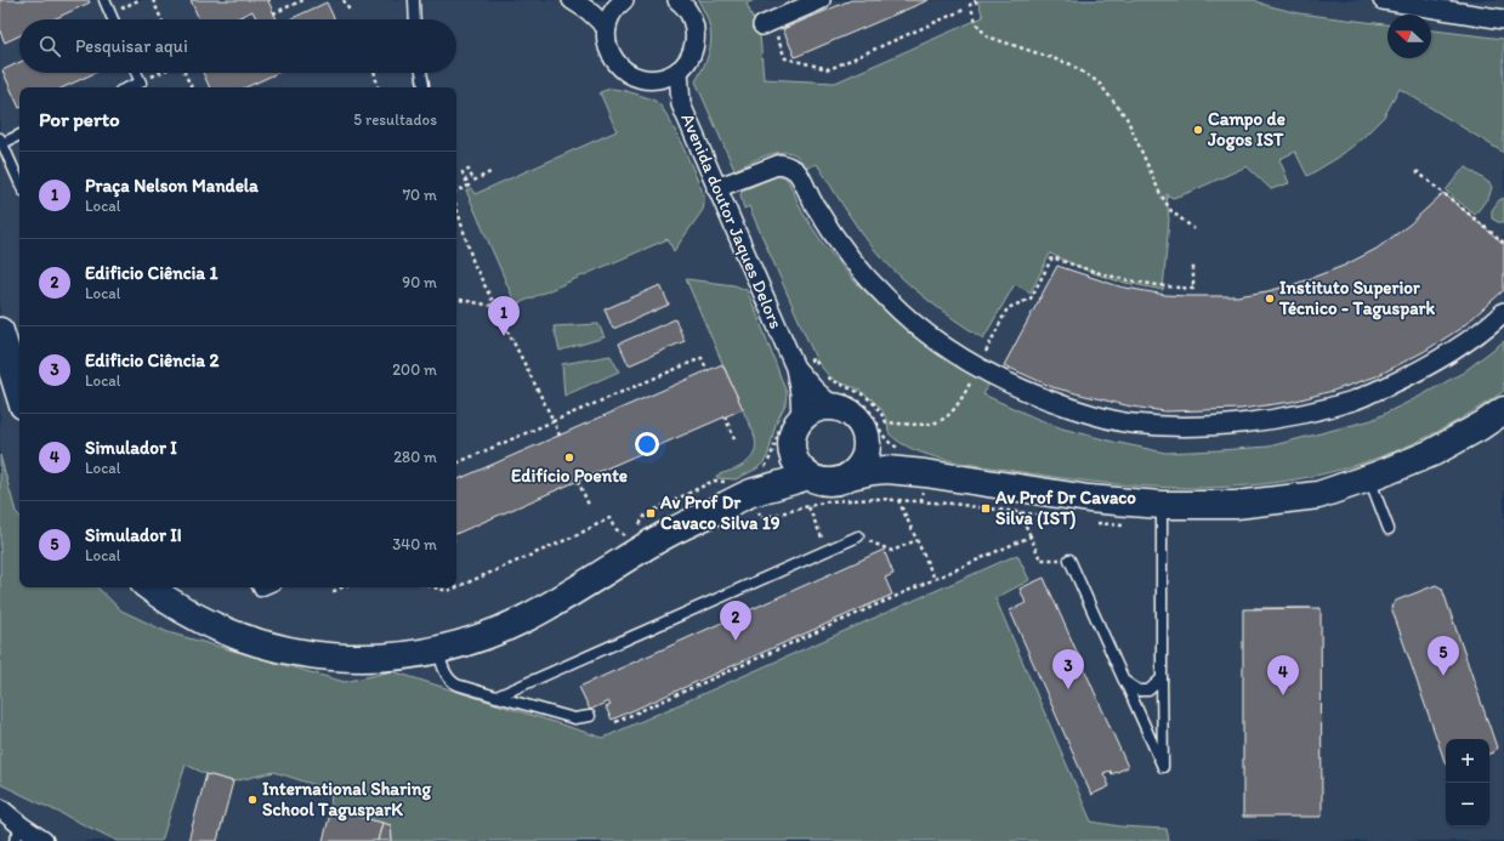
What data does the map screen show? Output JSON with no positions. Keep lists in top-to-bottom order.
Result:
{
  "streets": {
    "street": ["Avenida doutor Jaques Delors"]
  },
  "places": {
    "other": [
      "Campo de Jogos IST",
      "Instituto Superior Técnico - Taguspark",
      "Edifício Poente",
      "International Sharing School TagusparK"
    ],
    "transit": ["Av Prof Dr Cavaco Silva (IST)", "Av Prof Dr Cavaco Silva 19"]
  },
  "north": "left",
  "page": {
    "search": "Pesquisar aqui",
    "heading": ["Por perto", "5 resultados"],
    "list": [
      {
        "mark": "1",
        "name": "Praça Nelson Mandela",
        "note": "Local",
        "value": "70 m"
      },
      {
        "mark": "2",
        "name": "Edificio Ciência 1",
        "note": "Local",
        "value": "90 m"
      },
      {
        "mark": "3",
        "name": "Edificio Ciência 2",
        "note": "Local",
        "value": "200 m"
      },
      {
        "mark": "4",
        "name": "Simulador I",
        "note": "Local",
        "value": "280 m"
      },
      {
        "mark": "5",
        "name": "Simulador II",
        "note": "Local",
        "value": "340 m"
      }
    ],
    "pins": [
      "1",
      "2",
      "5",
      "3",
      "4"
    ],
    "map_buttons": ["+", "−"]
  }
}
